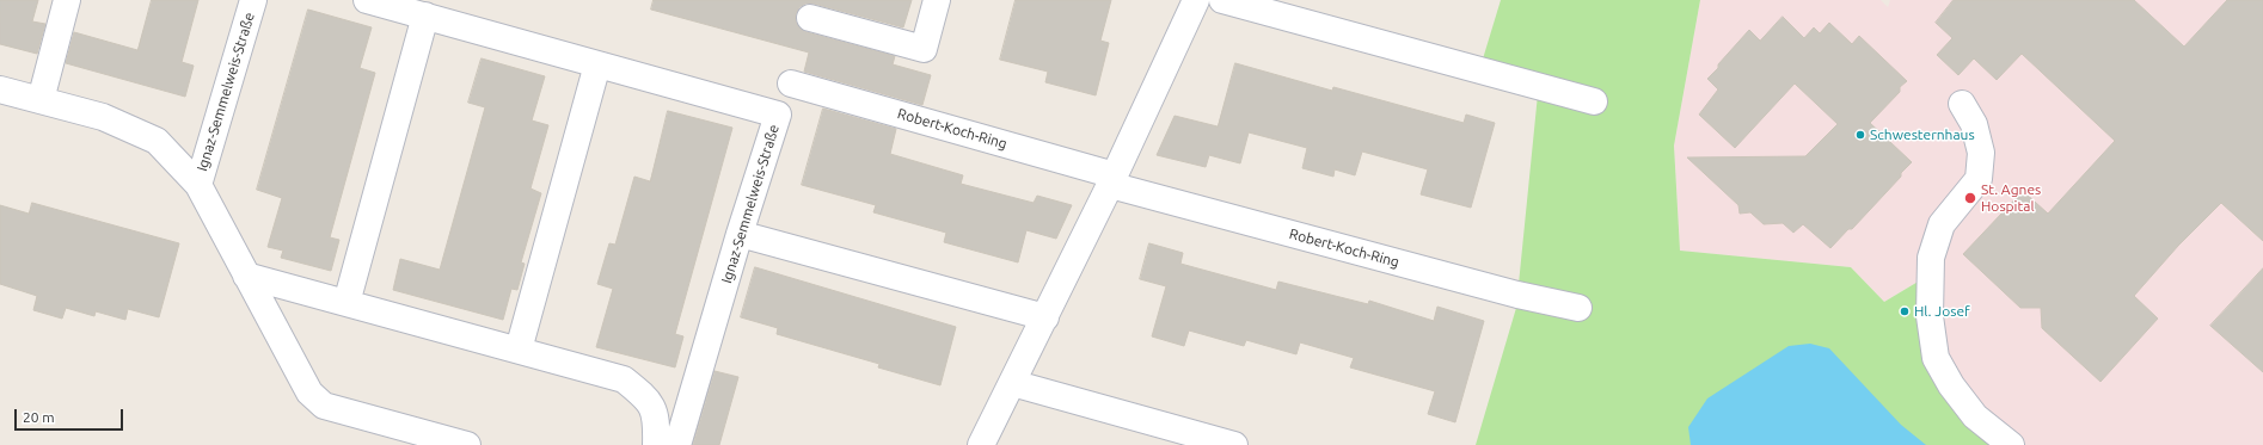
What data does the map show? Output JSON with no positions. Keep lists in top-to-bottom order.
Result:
{
  "streets": {
    "street": ["Ignaz-Semmelweis-Straße", "Robert-Koch-Ring"]
  },
  "places": ["Schwesternhaus", "St. Agnes Hospital", "Hl. Josef"],
  "scale_bar": "20 m"
}
